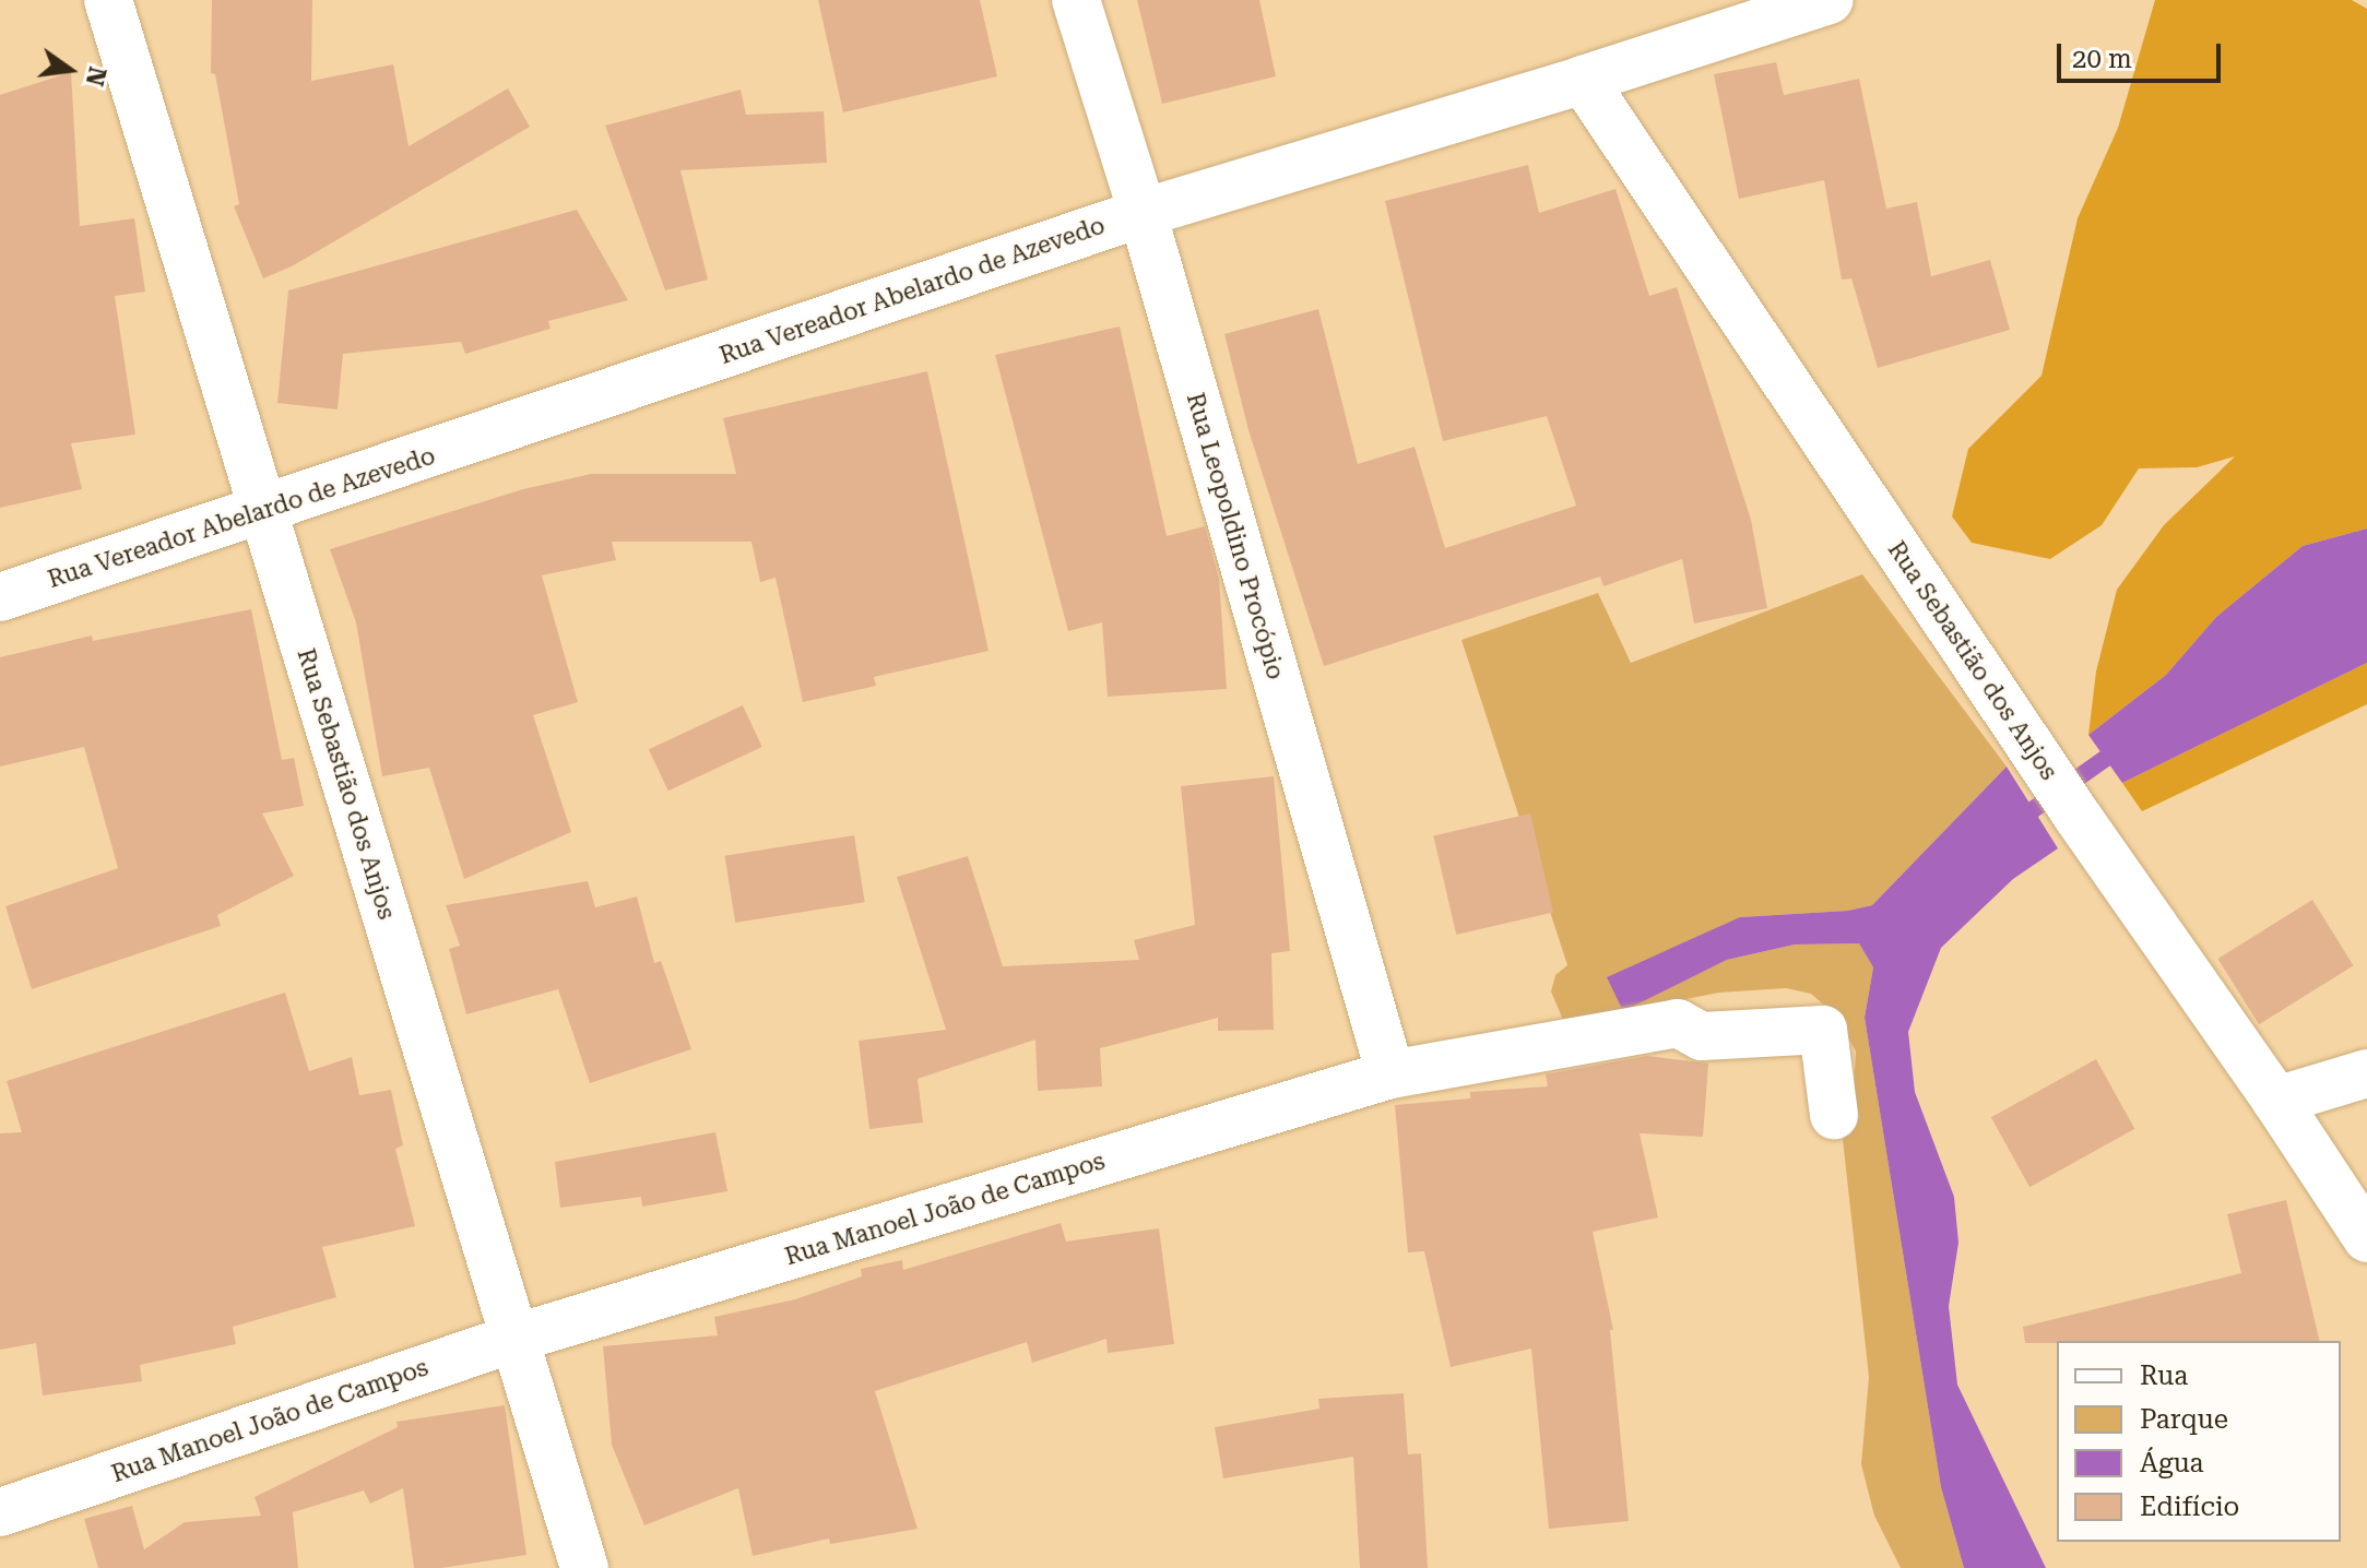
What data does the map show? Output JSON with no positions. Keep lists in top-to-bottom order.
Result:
{
  "streets": {
    "street": [
      "Rua Vereador Abelardo de Azevedo",
      "Rua Leopoldino Procópio",
      "Rua Sebastião dos Anjos",
      "Rua Manoel João de Campos"
    ]
  },
  "crossings": [
    ["Rua Vereador Abelardo de Azevedo", "Rua Leopoldino Procópio"],
    ["Rua Vereador Abelardo de Azevedo", "Rua Sebastião dos Anjos"],
    ["Rua Leopoldino Procópio", "Rua Manoel João de Campos"],
    ["Rua Sebastião dos Anjos", "Rua Manoel João de Campos"]
  ],
  "legend": [
    "Rua",
    "Parque",
    "Água",
    "Edifício"
  ],
  "scale_bar": "20 m",
  "north": "right"
}
